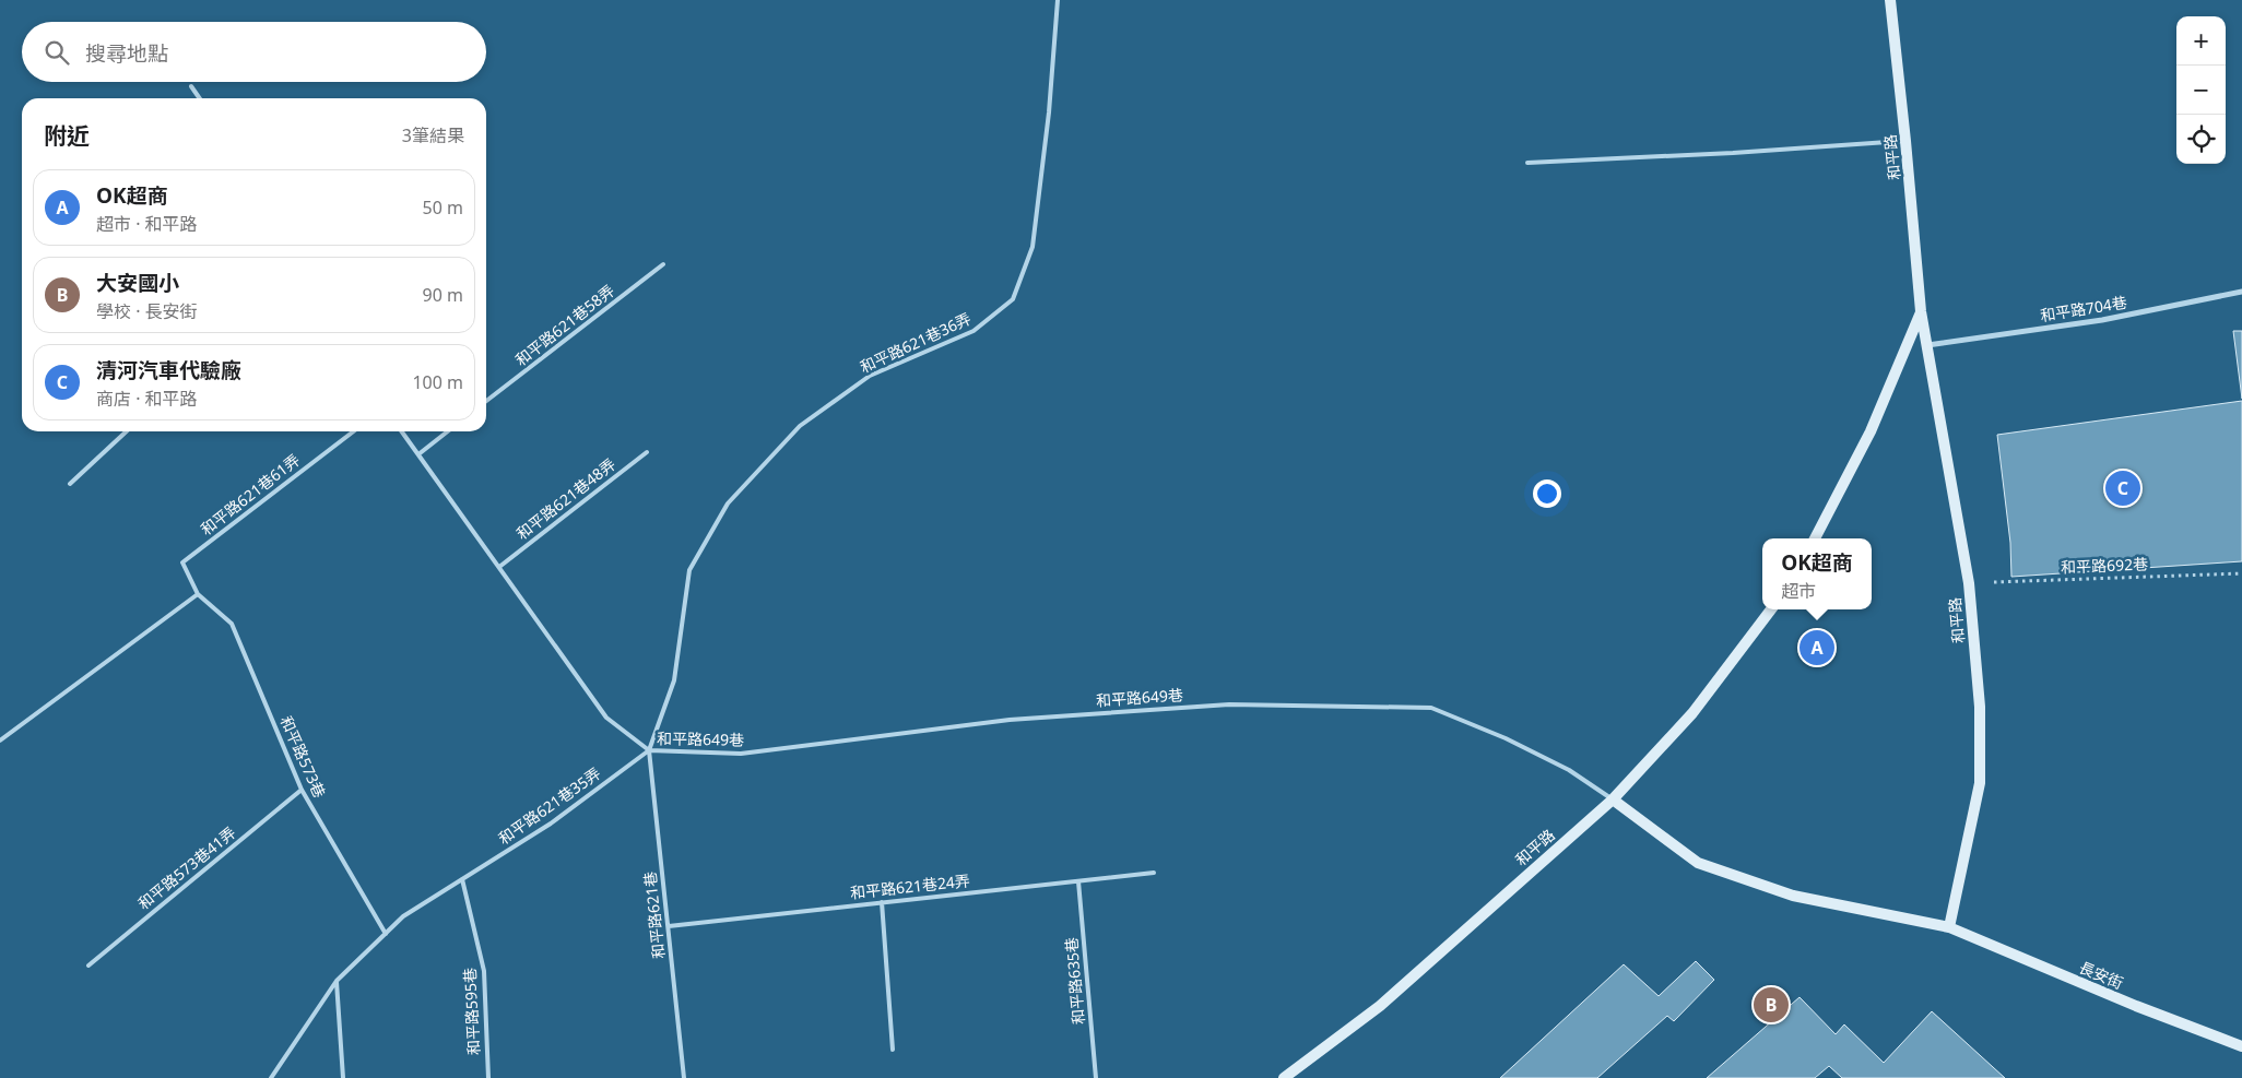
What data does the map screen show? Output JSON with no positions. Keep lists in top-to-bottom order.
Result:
{
  "streets": {
    "street": ["和平路", "和平路704巷", "長安街"],
    "lane": [
      "和平路621巷58弄",
      "和平路621巷36弄",
      "和平路621巷61弄",
      "和平路621巷48弄",
      "和平路649巷",
      "和平路573巷",
      "和平路621巷35弄",
      "和平路573巷41弄",
      "和平路621巷24弄",
      "和平路621巷",
      "和平路635巷",
      "和平路595巷"
    ],
    "path": ["和平路692巷"]
  },
  "crossings": [
    ["和平路", "和平路704巷"],
    ["和平路", "和平路692巷"],
    ["和平路", "和平路649巷"],
    ["和平路", "長安街"],
    ["和平路621巷36弄", "和平路649巷"],
    ["和平路621巷36弄", "和平路621巷35弄"],
    ["和平路621巷36弄", "和平路621巷"],
    ["和平路621巷61弄", "和平路573巷"],
    ["和平路649巷", "和平路621巷35弄"],
    ["和平路649巷", "和平路621巷"],
    ["和平路649巷", "長安街"],
    ["和平路573巷", "和平路573巷41弄"],
    ["和平路621巷35弄", "和平路621巷"],
    ["和平路621巷35弄", "和平路595巷"],
    ["和平路621巷24弄", "和平路621巷"],
    ["和平路621巷24弄", "和平路635巷"]
  ],
  "page": {
    "map_buttons": ["+", "−"],
    "search": "搜尋地點",
    "heading": ["附近", "3筆結果"],
    "list": [
      {
        "mark": "A",
        "name": "OK超商",
        "note": "超市 · 和平路",
        "value": "50 m"
      },
      {
        "mark": "B",
        "name": "大安國小",
        "note": "學校 · 長安街",
        "value": "90 m"
      },
      {
        "mark": "C",
        "name": "清河汽車代驗廠",
        "note": "商店 · 和平路",
        "value": "100 m"
      }
    ],
    "pins": ["C", "A", "B"],
    "popup": ["OK超商", "超市"]
  }
}
